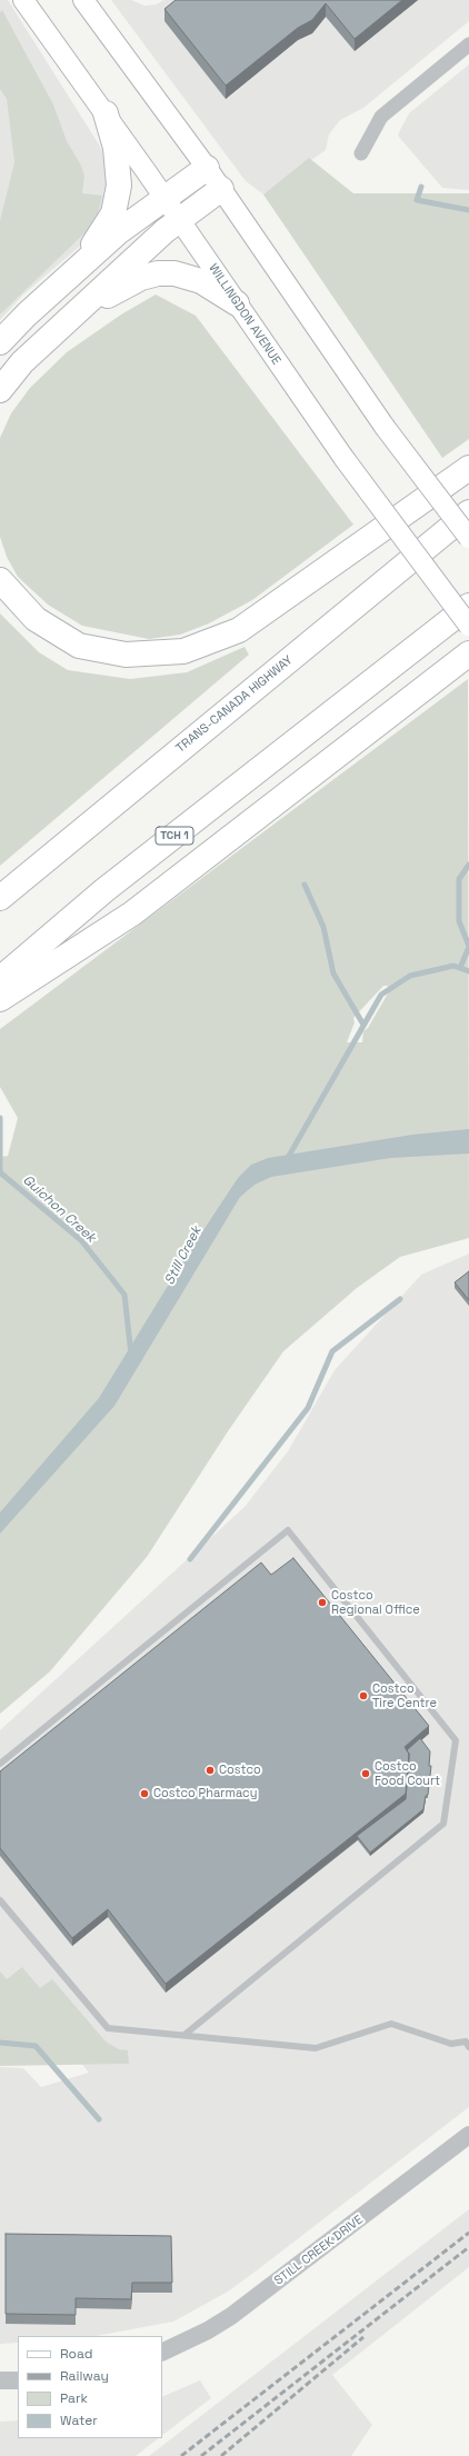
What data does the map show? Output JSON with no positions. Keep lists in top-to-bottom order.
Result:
{
  "streets": {
    "highway": ["TRANS-CANADA HIGHWAY", "TCH 1"],
    "main road": ["WILLINGDON AVENUE"],
    "street": ["STILL CREEK DRIVE"]
  },
  "water": ["Guichon Creek", "Still Creek"],
  "places": [
    "Costco Regional Office",
    "Costco Tire Centre",
    "Costco",
    "Costco Food Court",
    "Costco Pharmacy"
  ],
  "legend": [
    "Road",
    "Railway",
    "Park",
    "Water"
  ]
}
